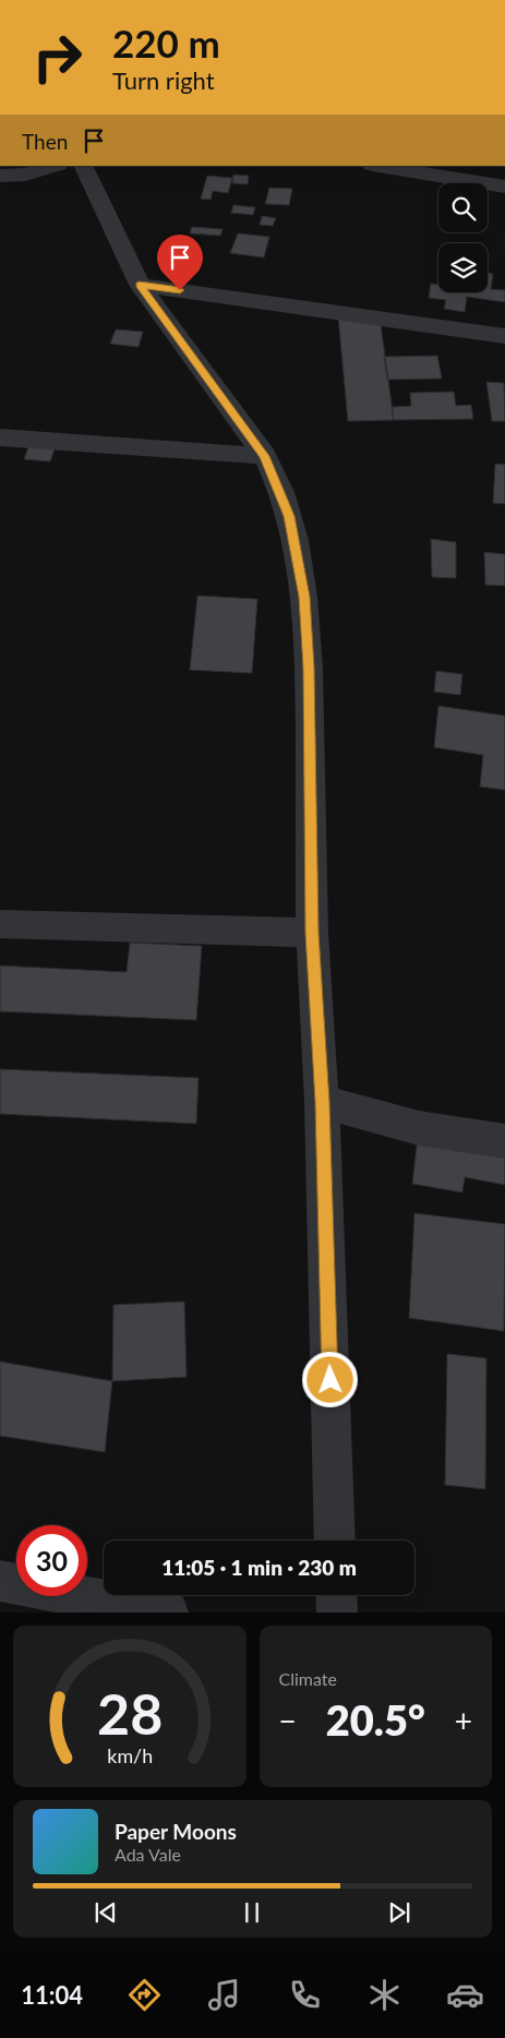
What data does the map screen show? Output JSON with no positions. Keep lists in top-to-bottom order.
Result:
{
  "page": {
    "turn": ["220 m", "Turn right"],
    "then": "Then",
    "limit": "30",
    "trip": "11:05 · 1 min · 230 m",
    "tile": "Climate",
    "heat": ["−", "20.5°", "+"],
    "song": ["Paper Moons", "Ada Vale"],
    "tabs": "11:04",
    "gauge": ["28", "km/h"]
  }
}
